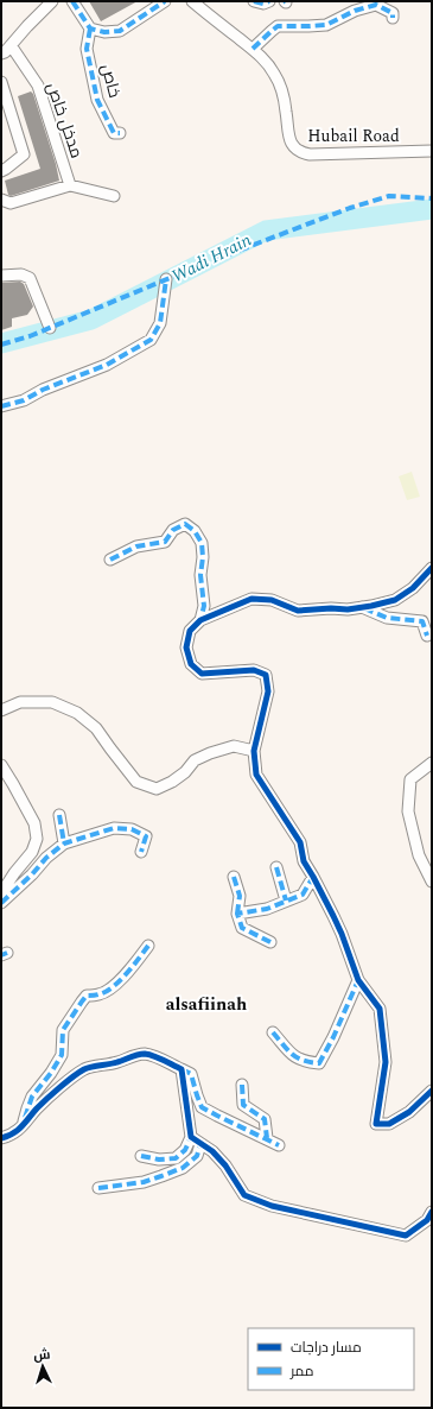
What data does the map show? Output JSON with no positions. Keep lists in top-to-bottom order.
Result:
{
  "streets": {
    "street": ["خاص", "مدخل خاص", "Hubail Road"]
  },
  "districts": ["alsafiinah"],
  "water": ["Wadi Hrain"],
  "legend": ["مسار دراجات", "ممر"],
  "north": "top"
}
